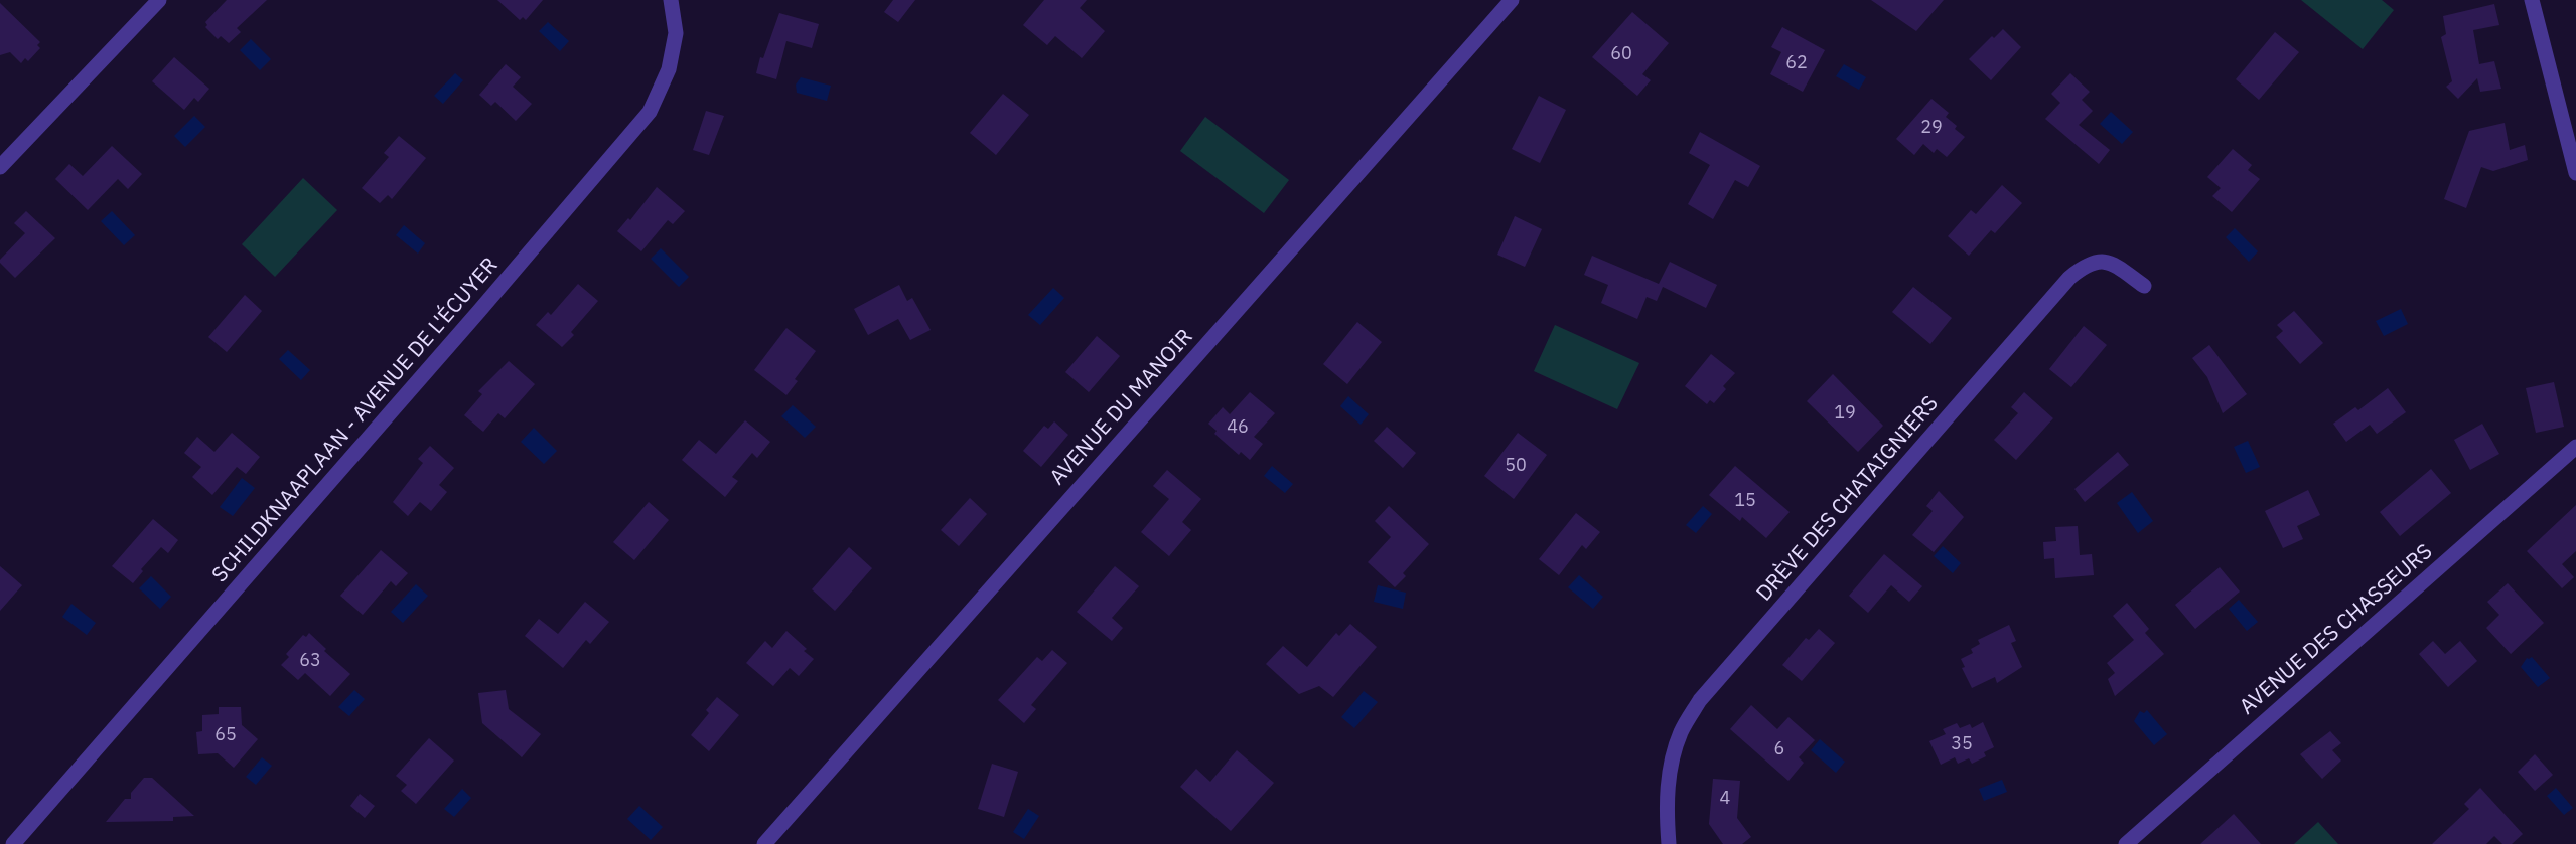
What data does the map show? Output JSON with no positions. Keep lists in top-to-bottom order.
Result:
{
  "streets": {
    "street": [
      "AVENUE DU MANOIR",
      "SCHILDKNAAPLAAN - AVENUE DE L'ÉCUYER",
      "DRÈVE DES CHATAIGNIERS",
      "AVENUE DES CHASSEURS"
    ]
  },
  "house_numbers": [
    "60",
    "62",
    "29",
    "19",
    "46",
    "50",
    "15",
    "63",
    "65",
    "35",
    "6",
    "4"
  ]
}
